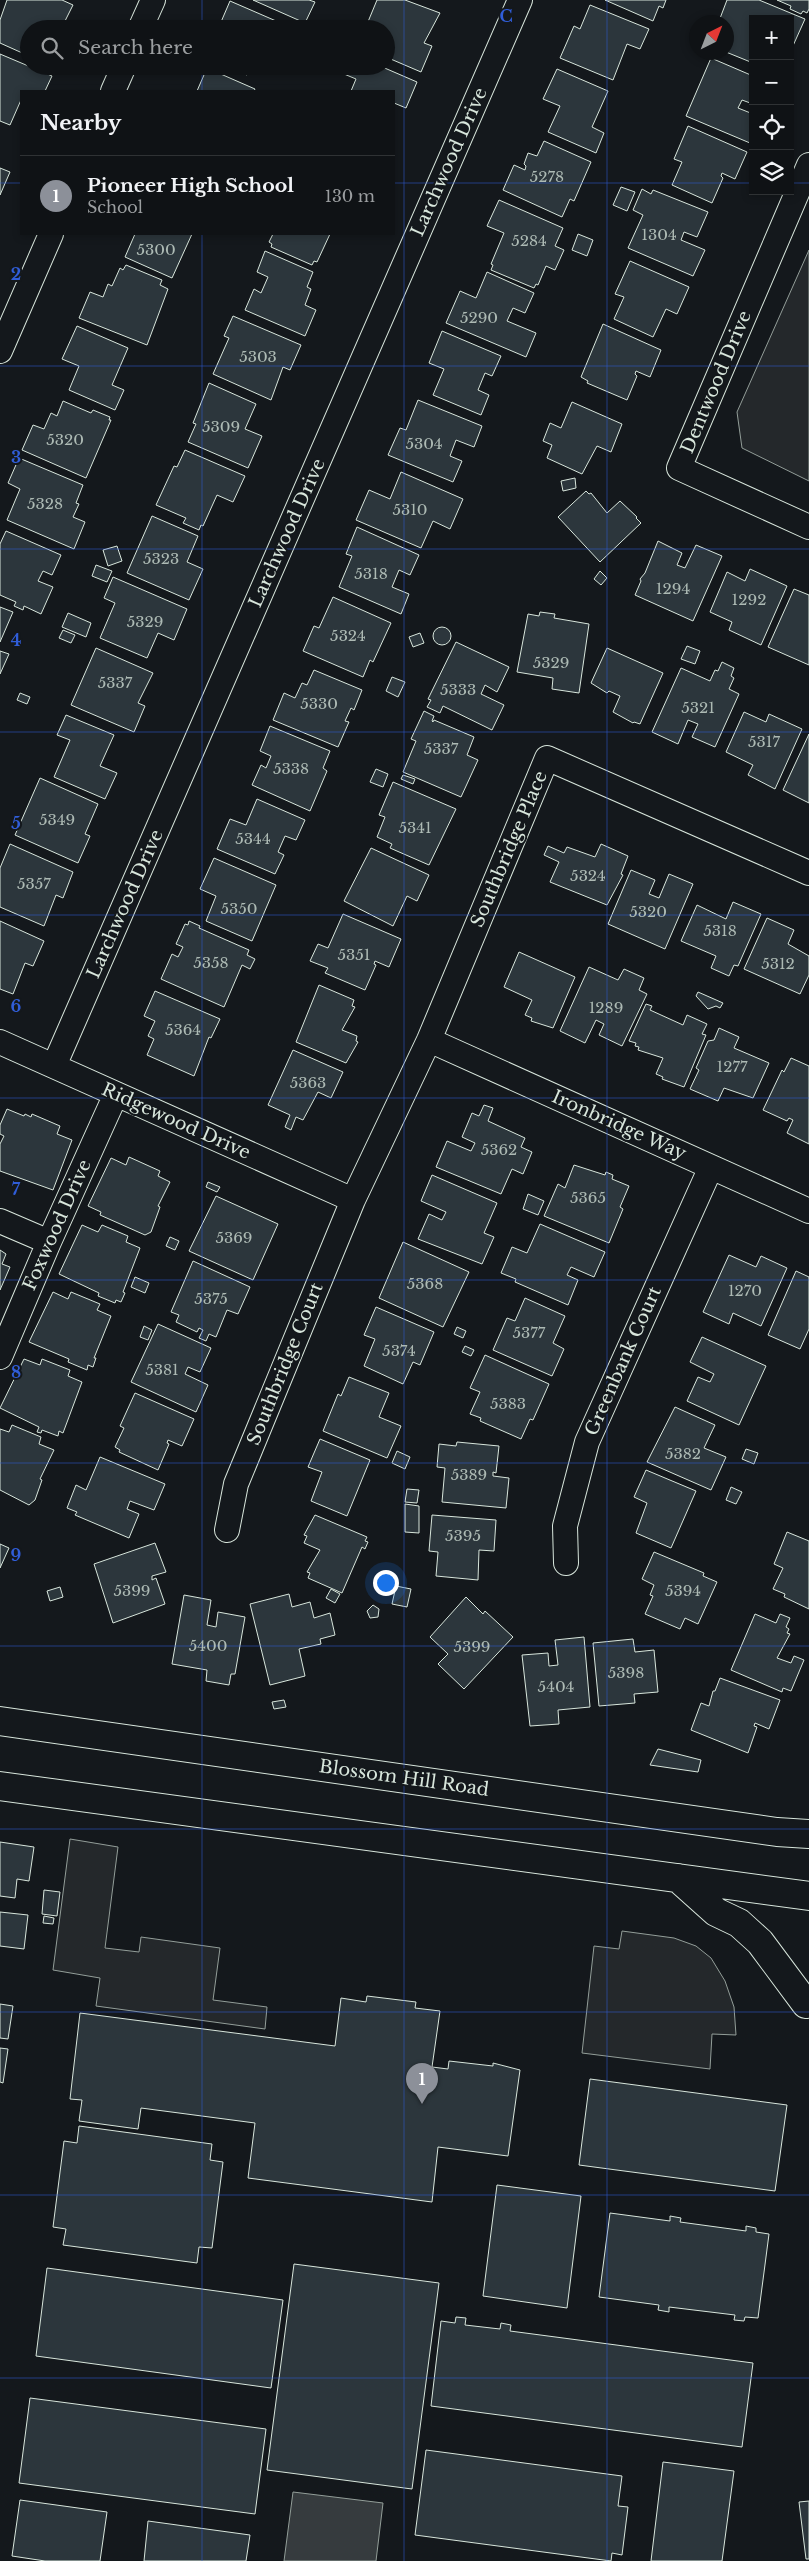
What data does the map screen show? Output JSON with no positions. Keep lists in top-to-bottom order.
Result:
{
  "streets": {
    "main road": ["Blossom Hill Road"],
    "street": [
      "Larchwood Drive",
      "Dentwood Drive",
      "Southbridge Place",
      "Ridgewood Drive",
      "Ironbridge Way",
      "Foxwood Drive",
      "Greenbank Court",
      "Southbridge Court"
    ]
  },
  "crossings": [
    ["Larchwood Drive", "Ridgewood Drive"],
    ["Southbridge Place", "Ridgewood Drive"],
    ["Southbridge Place", "Ironbridge Way"],
    ["Southbridge Place", "Southbridge Court"],
    ["Ridgewood Drive", "Foxwood Drive"],
    ["Ridgewood Drive", "Southbridge Court"],
    ["Ironbridge Way", "Greenbank Court"]
  ],
  "house_numbers": [
    "5278",
    "1304",
    "5284",
    "5300",
    "5290",
    "5303",
    "5309",
    "5320",
    "5304",
    "5328",
    "5310",
    "5323",
    "5318",
    "1294",
    "1292",
    "5329",
    "5324",
    "5329",
    "5337",
    "5333",
    "5330",
    "5321",
    "5317",
    "5337",
    "5338",
    "5349",
    "5341",
    "5344",
    "5324",
    "5357",
    "5350",
    "5320",
    "5318",
    "5351",
    "5358",
    "5312",
    "1289",
    "5364",
    "1277",
    "5363",
    "5362",
    "5365",
    "5369",
    "5368",
    "1270",
    "5375",
    "5377",
    "5374",
    "5381",
    "5383",
    "5382",
    "5389",
    "5395",
    "5399",
    "5394",
    "5400",
    "5399",
    "5398",
    "5404"
  ],
  "north": "top right",
  "page": {
    "map_buttons": ["+", "−"],
    "search": "Search here",
    "heading": "Nearby",
    "list": [
      {
        "mark": "1",
        "name": "Pioneer High School",
        "note": "School",
        "value": "130 m"
      }
    ],
    "pins": "1"
  },
  "grid": {
    "columns": ["C"],
    "rows": [
      "2",
      "3",
      "4",
      "5",
      "6",
      "7",
      "8",
      "9"
    ]
  }
}
